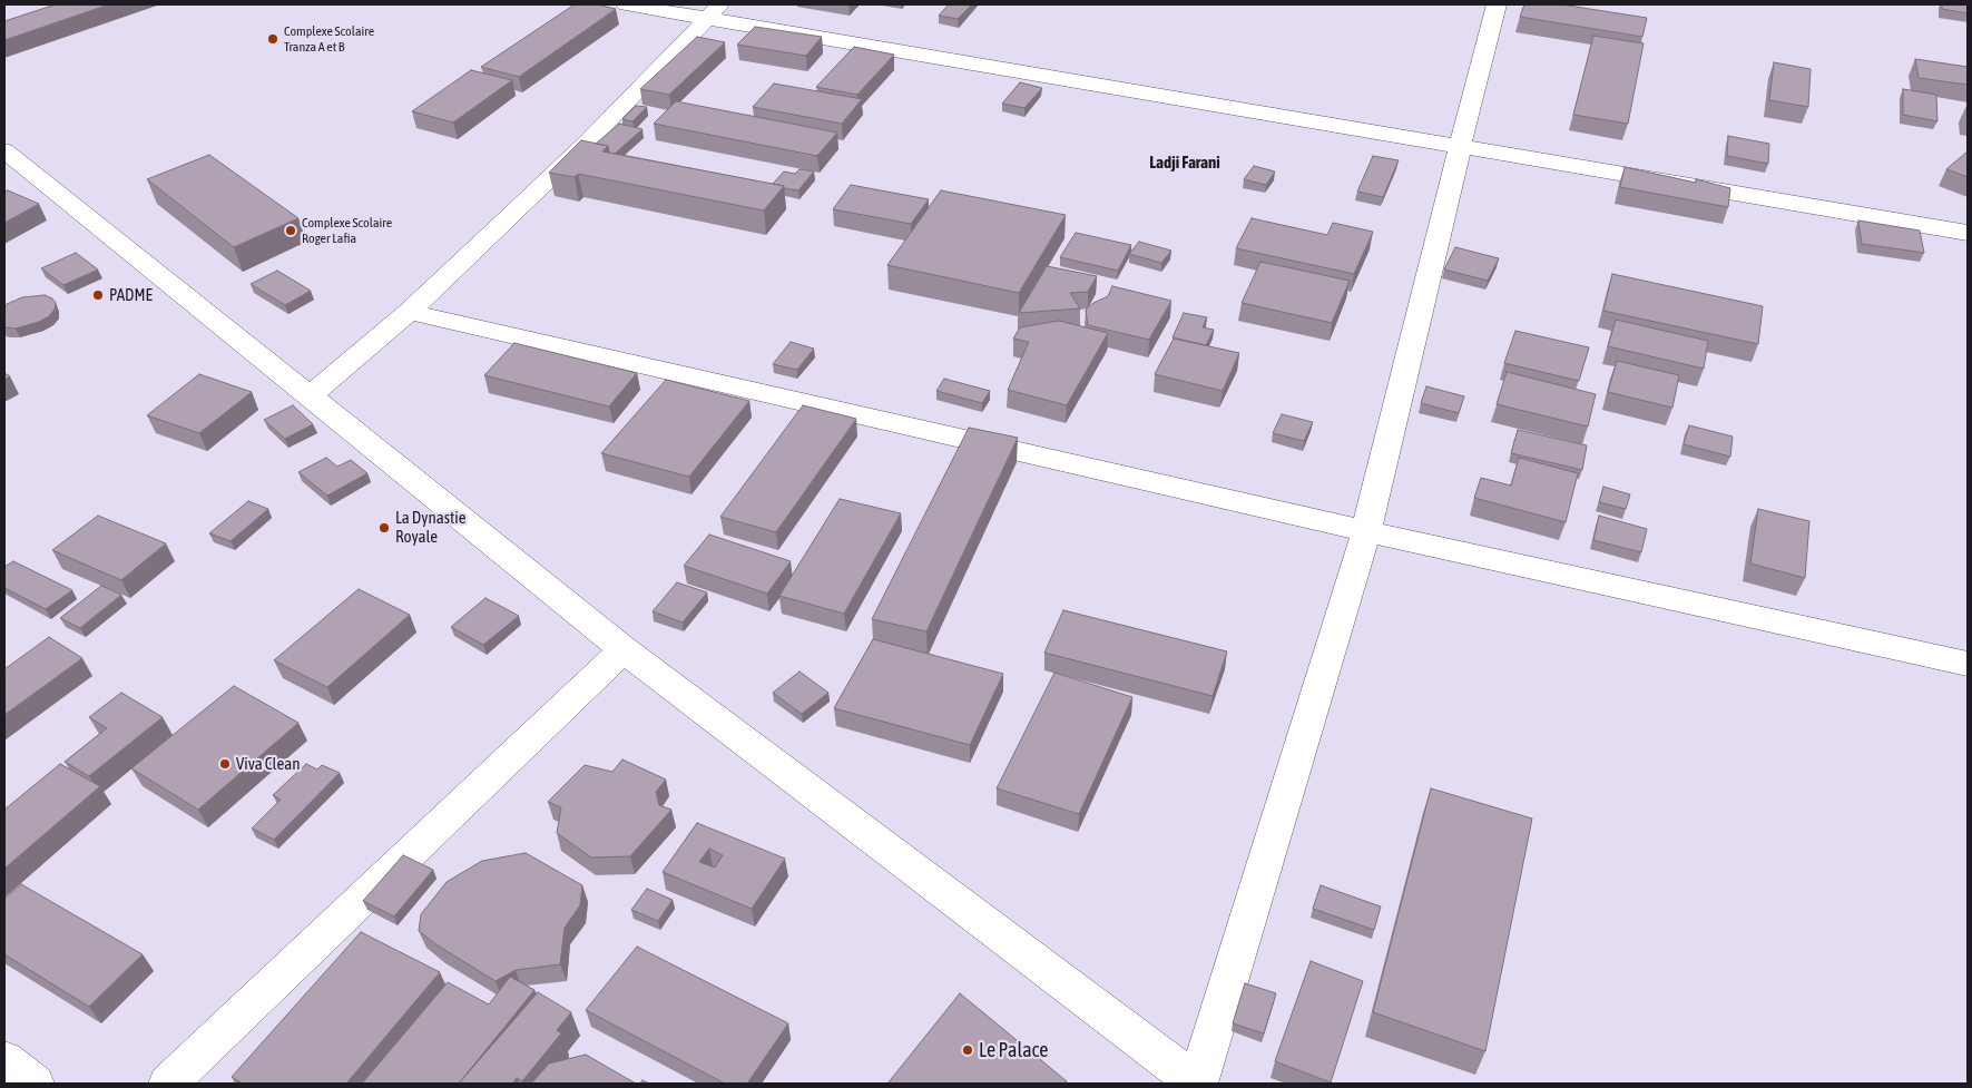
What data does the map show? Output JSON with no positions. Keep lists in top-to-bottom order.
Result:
{
  "districts": ["Ladji Farani"],
  "places": [
    "Complexe Scolaire Tranza A et B",
    "Complexe Scolaire Roger Lafia",
    "PADME",
    "La Dynastie Royale",
    "Viva Clean",
    "Le Palace"
  ]
}
